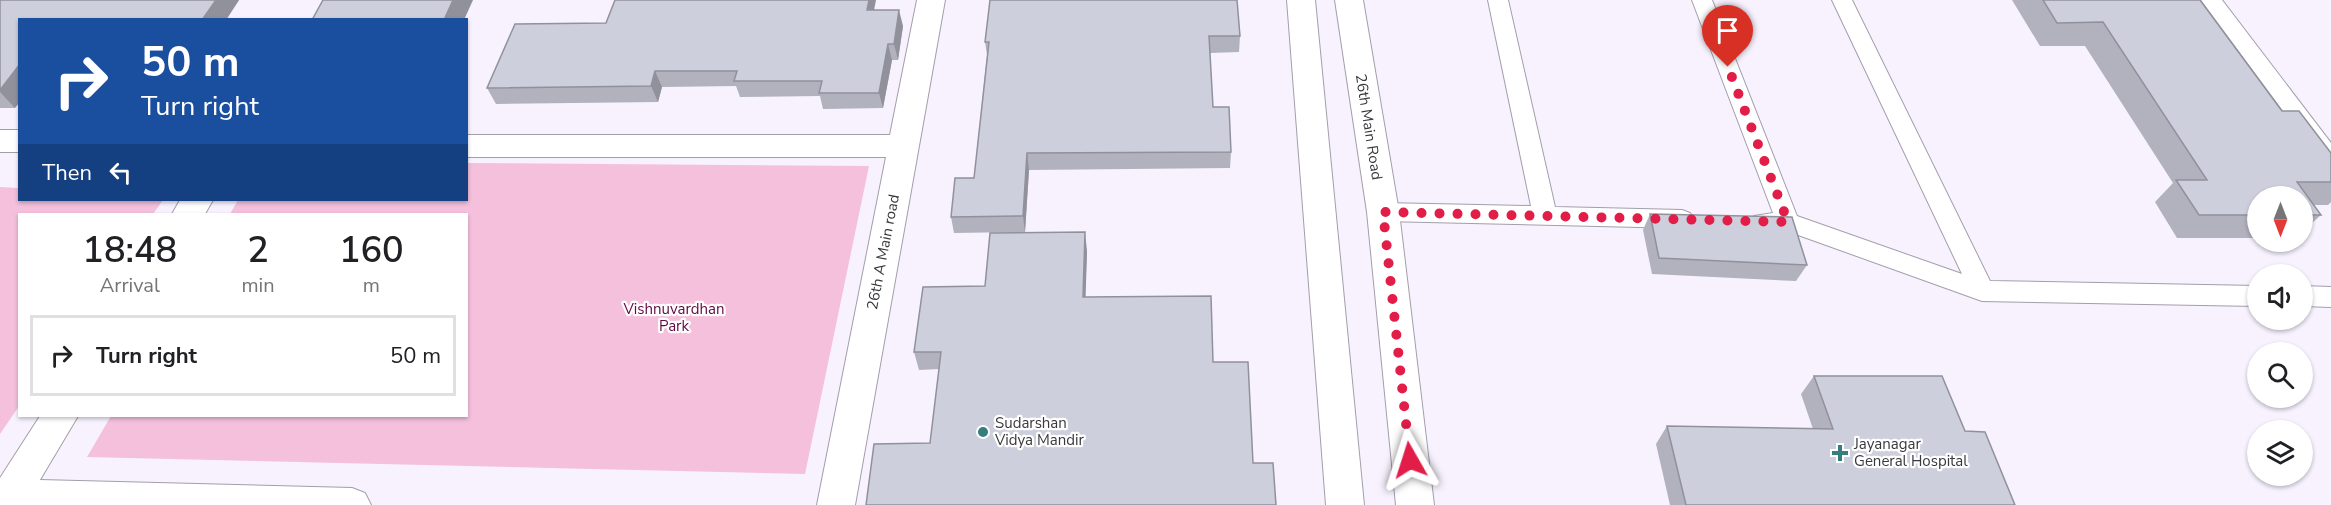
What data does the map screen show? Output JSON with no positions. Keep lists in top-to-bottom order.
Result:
{
  "streets": {
    "street": ["26th Main Road", "26th A Main road"]
  },
  "parks": ["Vishnuvardhan Park"],
  "places": {
    "other": ["Sudarshan Vidya Mandir"],
    "health": ["Jayanagar General Hospital"]
  },
  "north": "bottom",
  "page": {
    "turn": ["50 m", "Turn right"],
    "then": "Then",
    "eta": [
      "18:48",
      "Arrival",
      "2",
      "min",
      "160",
      "m"
    ],
    "list": [
      {
        "name": "Turn right",
        "value": "50 m"
      }
    ]
  }
}
